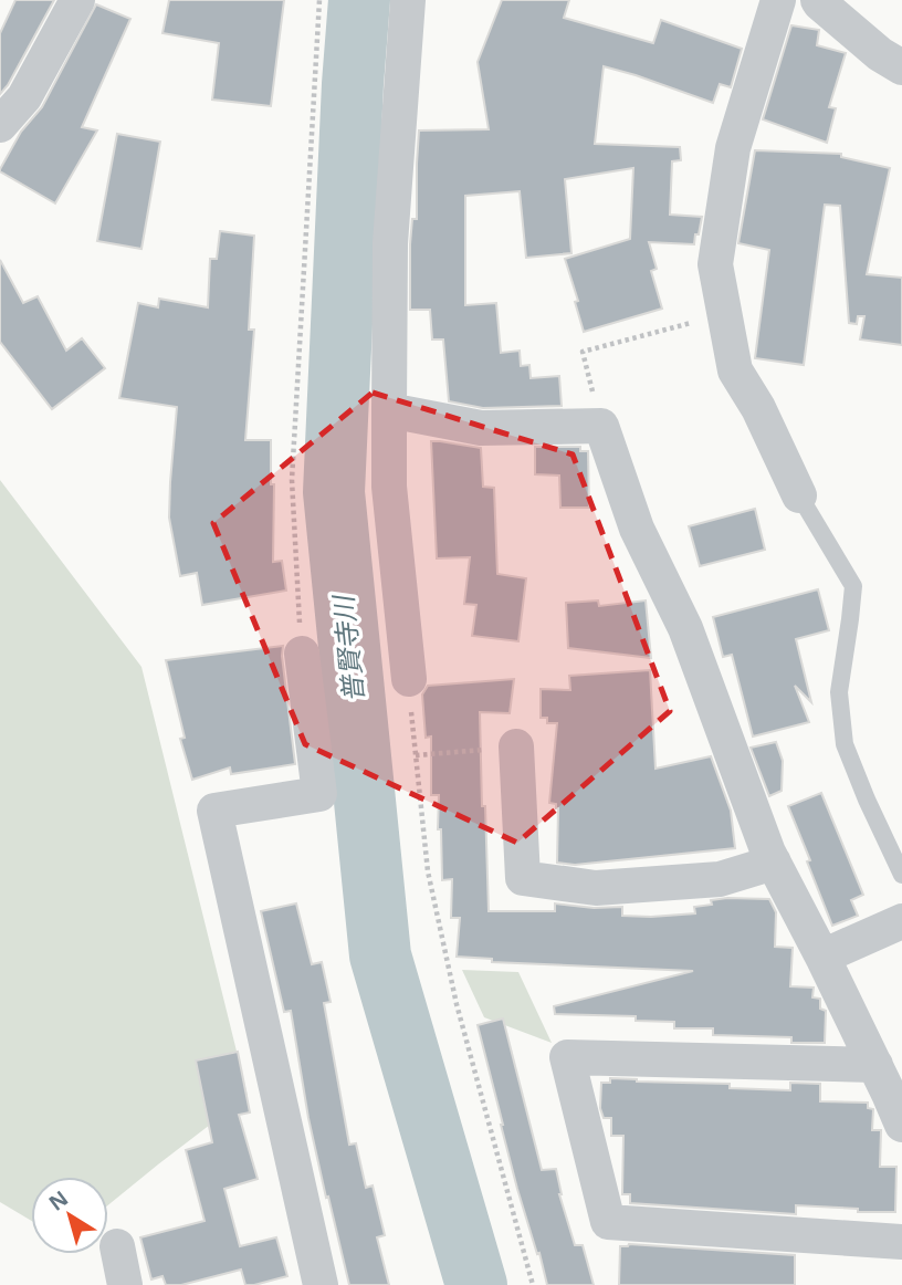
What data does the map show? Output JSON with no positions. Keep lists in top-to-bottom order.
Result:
{
  "water": ["普賢寺川"],
  "north": "top left"
}
